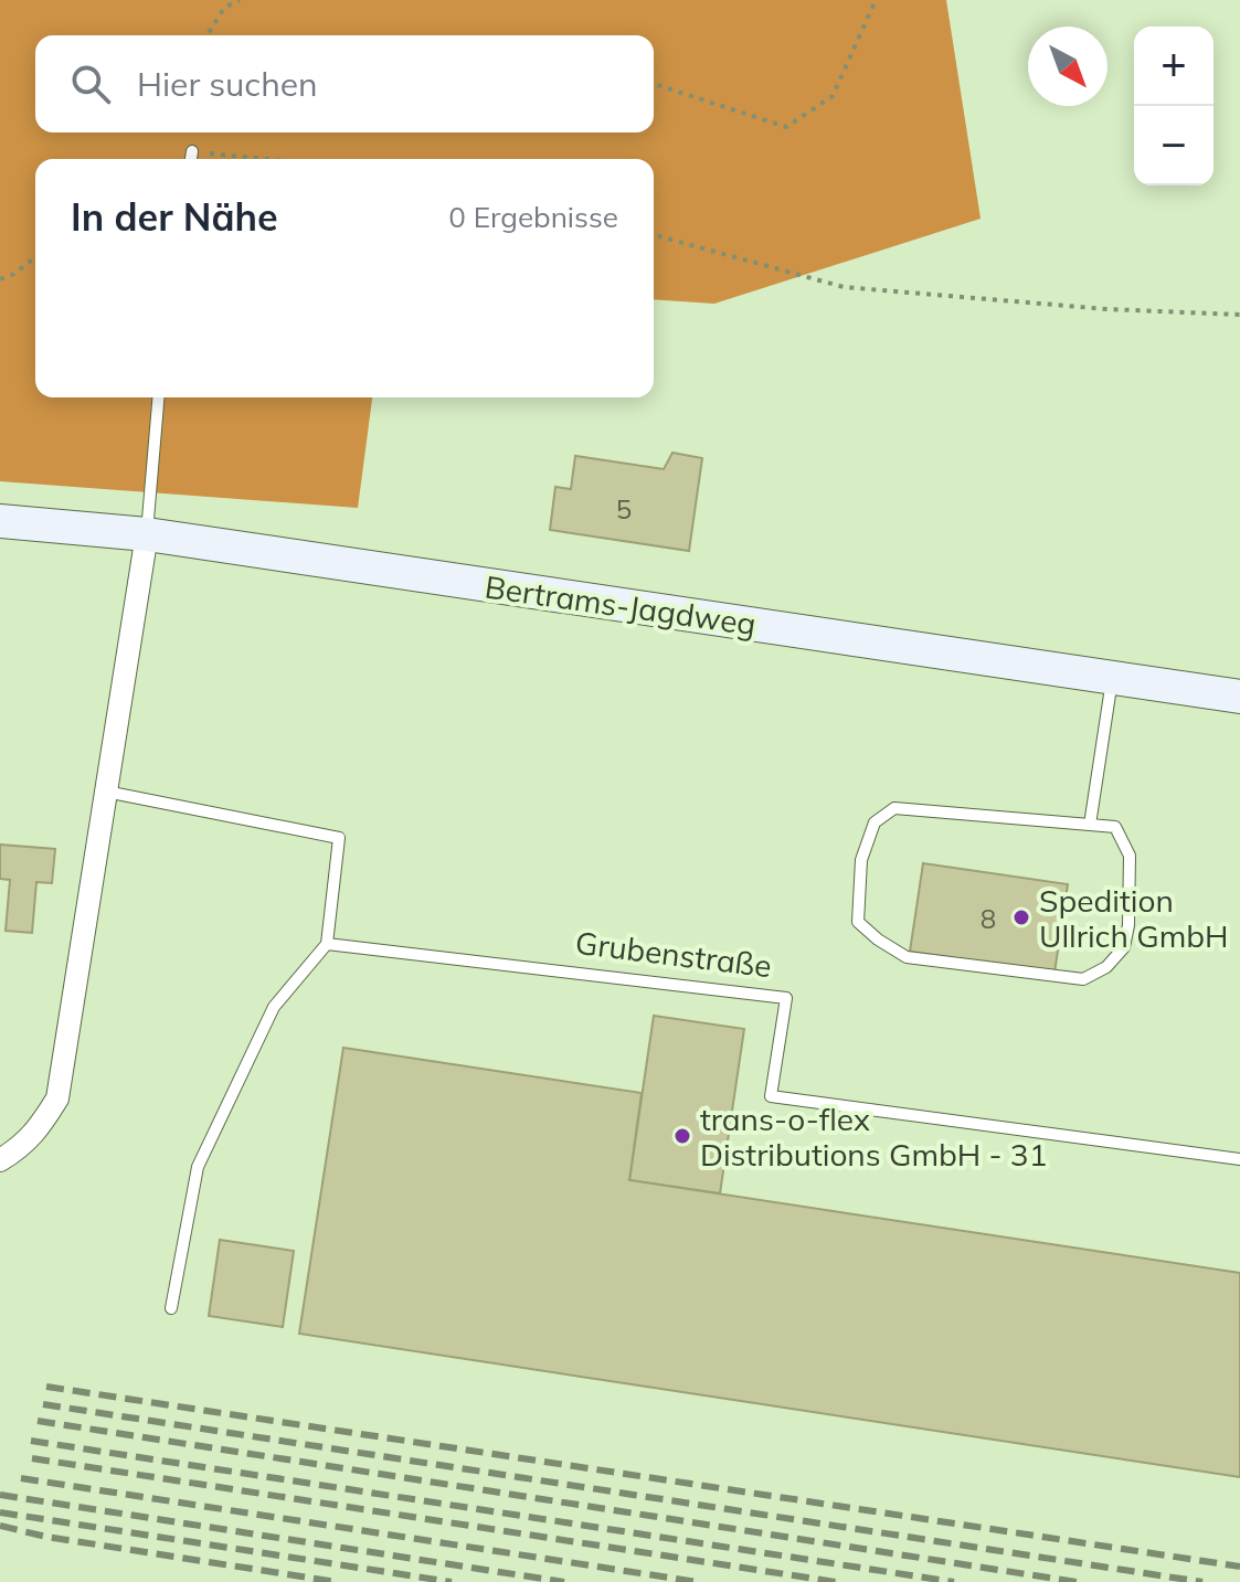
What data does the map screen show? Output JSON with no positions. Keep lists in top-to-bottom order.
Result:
{
  "streets": {
    "main road": ["Bertrams-Jagdweg"],
    "lane": ["Grubenstraße"]
  },
  "places": ["Spedition Ullrich GmbH", "trans-o-flex Distributions GmbH - 31"],
  "house_numbers": ["5", "8"],
  "north": "bottom right",
  "page": {
    "map_buttons": ["+", "−"],
    "search": "Hier suchen",
    "heading": ["In der Nähe", "0 Ergebnisse"]
  }
}
